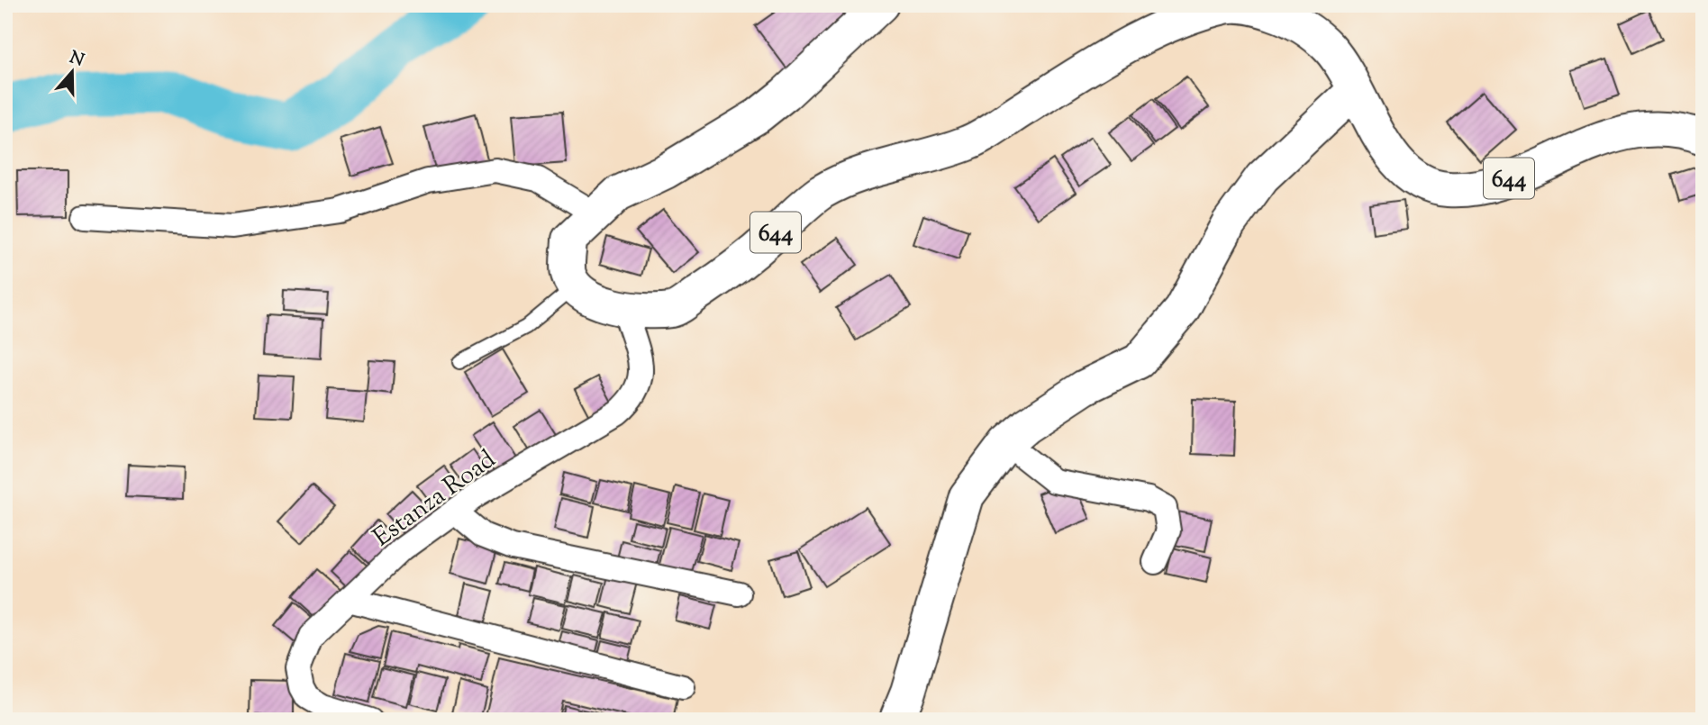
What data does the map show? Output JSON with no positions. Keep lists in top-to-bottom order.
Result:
{
  "streets": {
    "main road": ["644"],
    "street": ["Estanza Road"]
  },
  "crossings": [
    ["644", "Estanza Road"]
  ],
  "north": "top"
}
